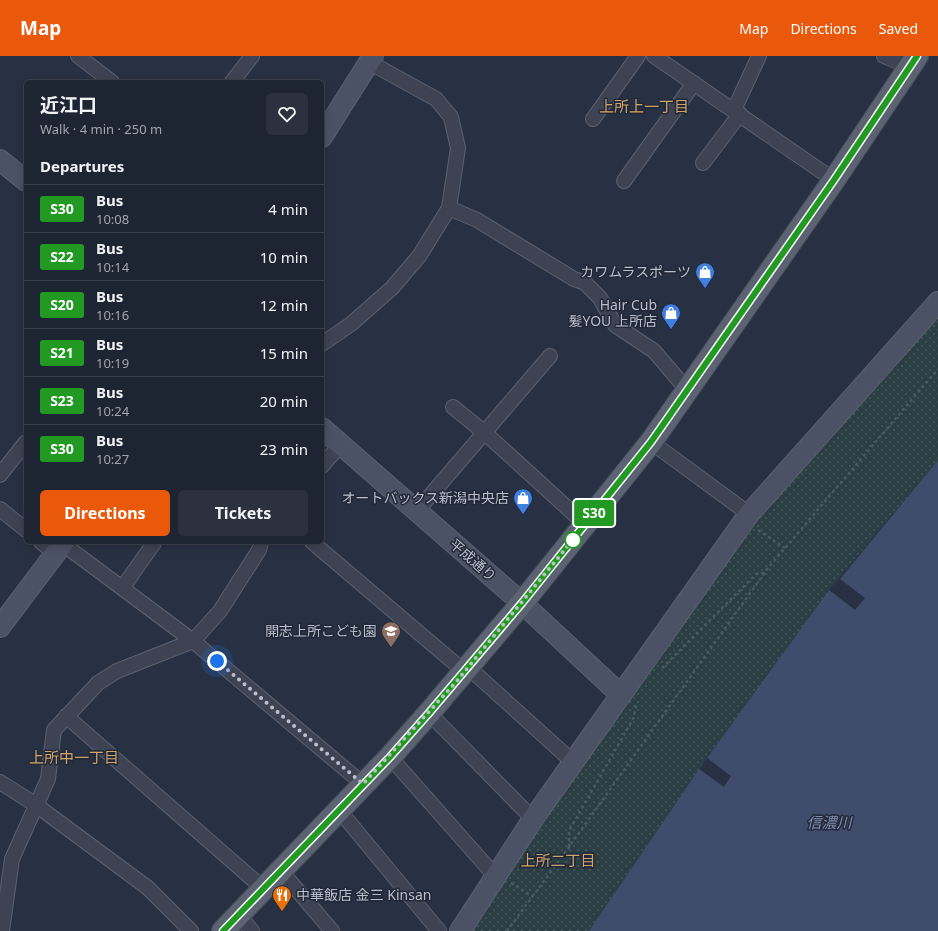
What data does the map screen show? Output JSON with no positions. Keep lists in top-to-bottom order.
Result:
{
  "streets": {
    "street": ["平成通り"]
  },
  "districts": ["上所上一丁目", "上所中一丁目", "上所二丁目"],
  "water": ["信濃川"],
  "places": {
    "shop": ["カワムラスポーツ", "Hair Cub 髪YOU 上所店", "オートバックス新潟中央店"],
    "school or university": ["開志上所こども園"],
    "restaurant": ["中華飯店 金三 Kinsan"]
  },
  "lines": ["bus line S30"],
  "page": {
    "header": "Map",
    "nav": ["Map", "Directions", "Saved"],
    "on_map": "S30",
    "heading": [
      ["近江口", "Walk · 4 min · 250 m"],
      "Departures"
    ],
    "list": [
      {
        "mark": "S30",
        "name": "Bus",
        "note": "10:08",
        "value": "4 min"
      },
      {
        "mark": "S22",
        "name": "Bus",
        "note": "10:14",
        "value": "10 min"
      },
      {
        "mark": "S20",
        "name": "Bus",
        "note": "10:16",
        "value": "12 min"
      },
      {
        "mark": "S21",
        "name": "Bus",
        "note": "10:19",
        "value": "15 min"
      },
      {
        "mark": "S23",
        "name": "Bus",
        "note": "10:24",
        "value": "20 min"
      },
      {
        "mark": "S30",
        "name": "Bus",
        "note": "10:27",
        "value": "23 min"
      }
    ],
    "buttons": ["Directions", "Tickets"]
  }
}
